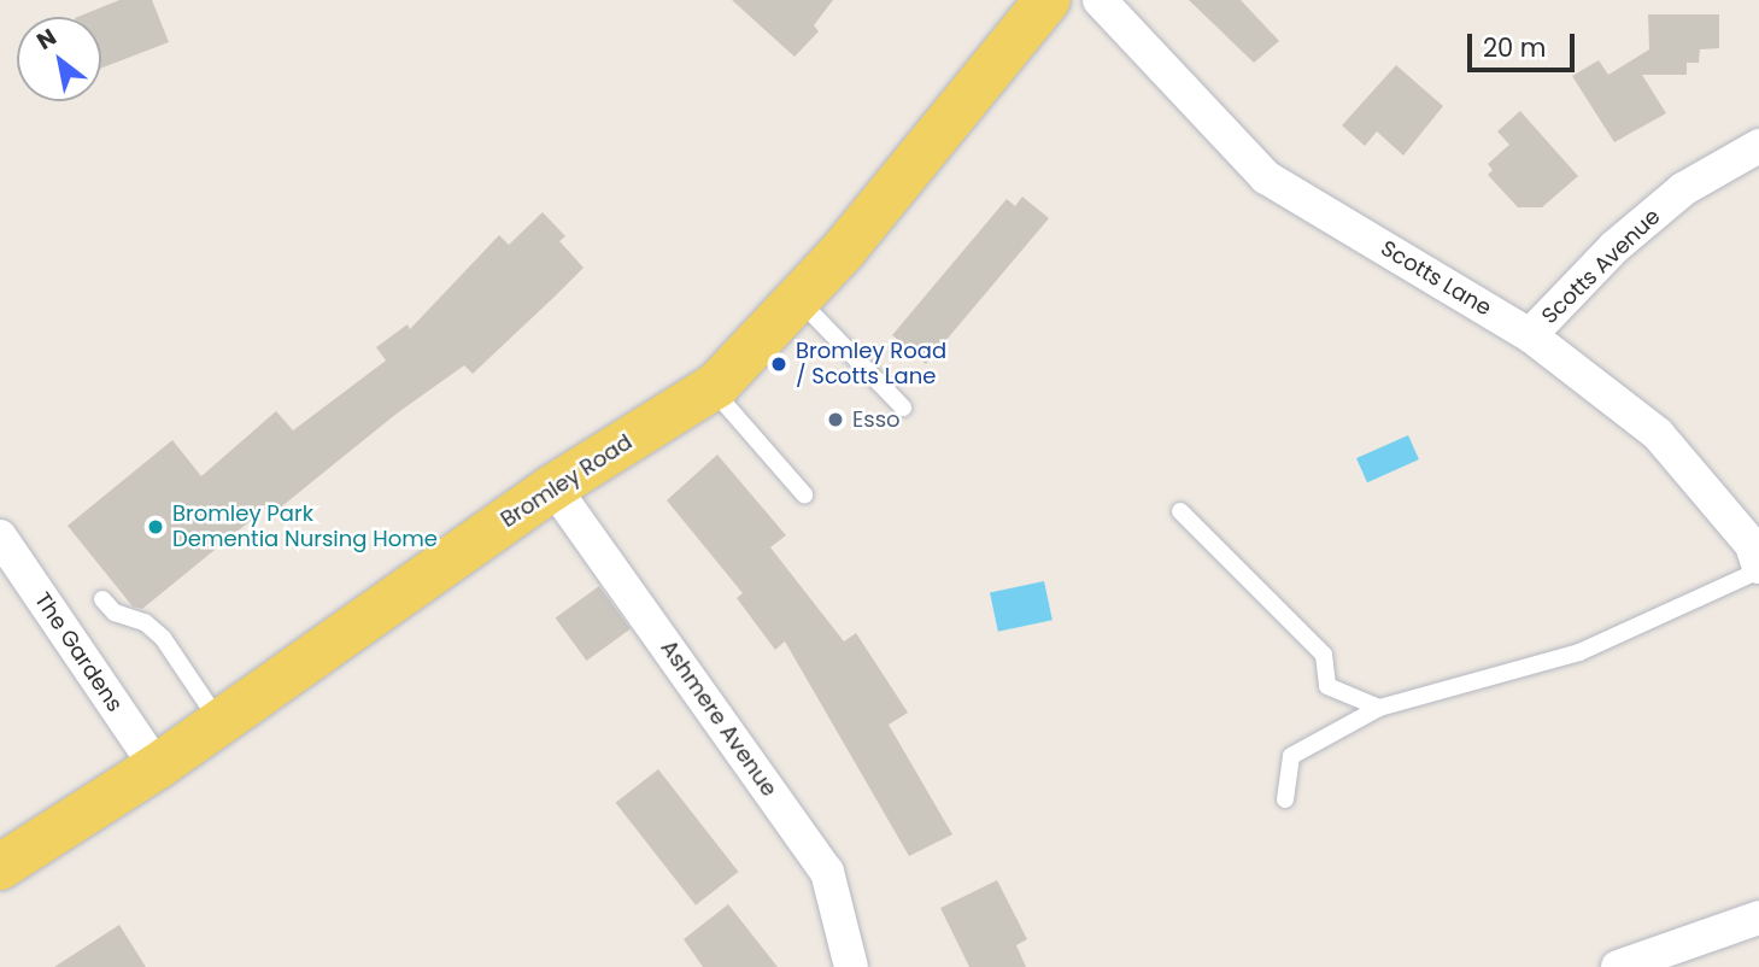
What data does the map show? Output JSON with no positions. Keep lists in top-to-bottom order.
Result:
{
  "streets": {
    "main road": ["Bromley Road"],
    "street": [
      "Scotts Avenue",
      "Scotts Lane",
      "The Gardens",
      "Ashmere Avenue"
    ]
  },
  "crossings": [
    ["Scotts Avenue", "Scotts Lane"],
    ["Bromley Road", "The Gardens"],
    ["Bromley Road", "Ashmere Avenue"]
  ],
  "places": ["Bromley Road / Scotts Lane", "Esso", "Bromley Park Dementia Nursing Home"],
  "scale_bar": "20 m",
  "north": "top left"
}
